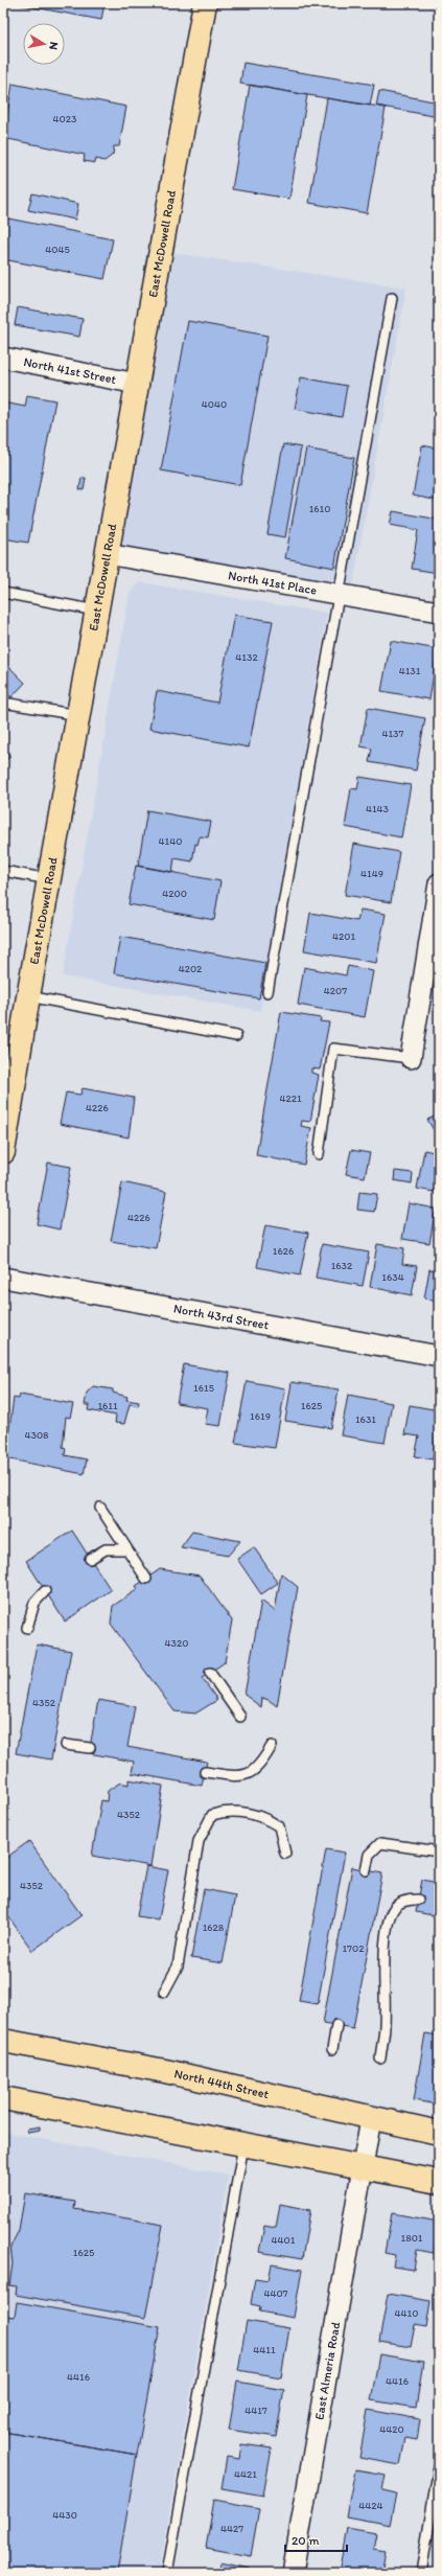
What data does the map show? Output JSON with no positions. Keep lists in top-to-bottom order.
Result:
{
  "streets": {
    "main road": ["East McDowell Road", "North 44th Street"],
    "street": [
      "North 41st Street",
      "North 41st Place",
      "North 43rd Street",
      "East Almeria Road"
    ]
  },
  "crossings": [
    ["East McDowell Road", "North 41st Street"],
    ["East McDowell Road", "North 41st Place"],
    ["North 44th Street", "East Almeria Road"]
  ],
  "house_numbers": [
    "4023",
    "4045",
    "4040",
    "1610",
    "4132",
    "4131",
    "4137",
    "4143",
    "4140",
    "4149",
    "4200",
    "4201",
    "4202",
    "4207",
    "4221",
    "4226",
    "4226",
    "1626",
    "1632",
    "1634",
    "1615",
    "1611",
    "1625",
    "1619",
    "1631",
    "4308",
    "4320",
    "4352",
    "4352",
    "4352",
    "1628",
    "1702",
    "1801",
    "4401",
    "1625",
    "4407",
    "4410",
    "4411",
    "4416",
    "4416",
    "4417",
    "4420",
    "4421",
    "4424",
    "4430",
    "4427"
  ],
  "scale_bar": "20 m",
  "north": "right"
}
